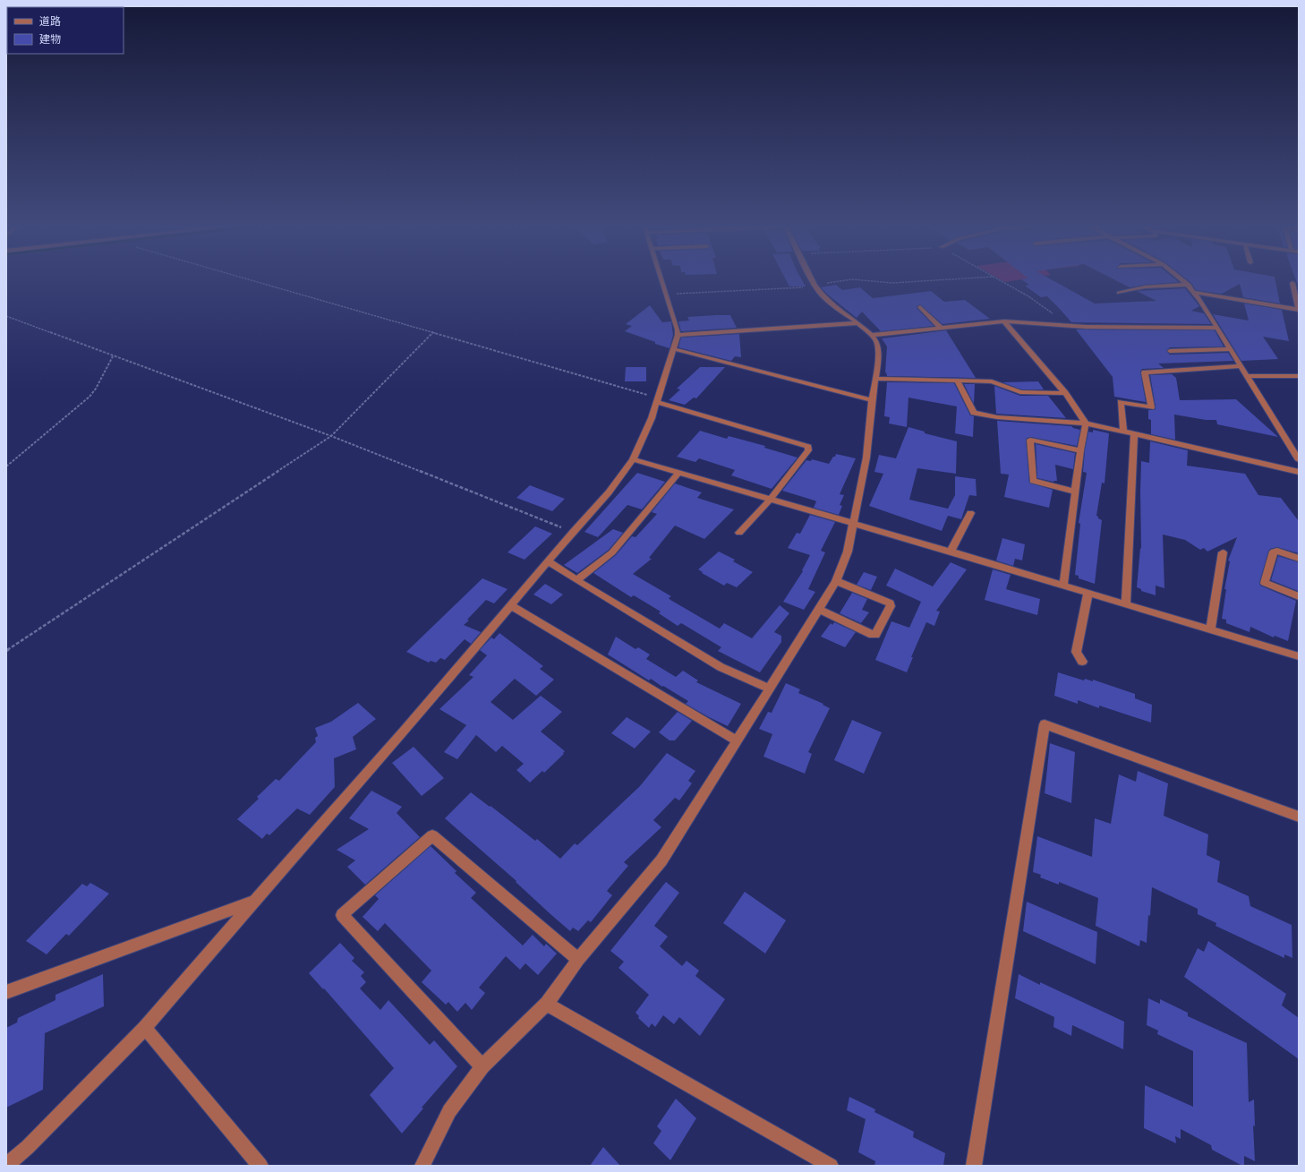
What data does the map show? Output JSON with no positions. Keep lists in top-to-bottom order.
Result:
{
  "legend": ["道路", "建物"]
}
